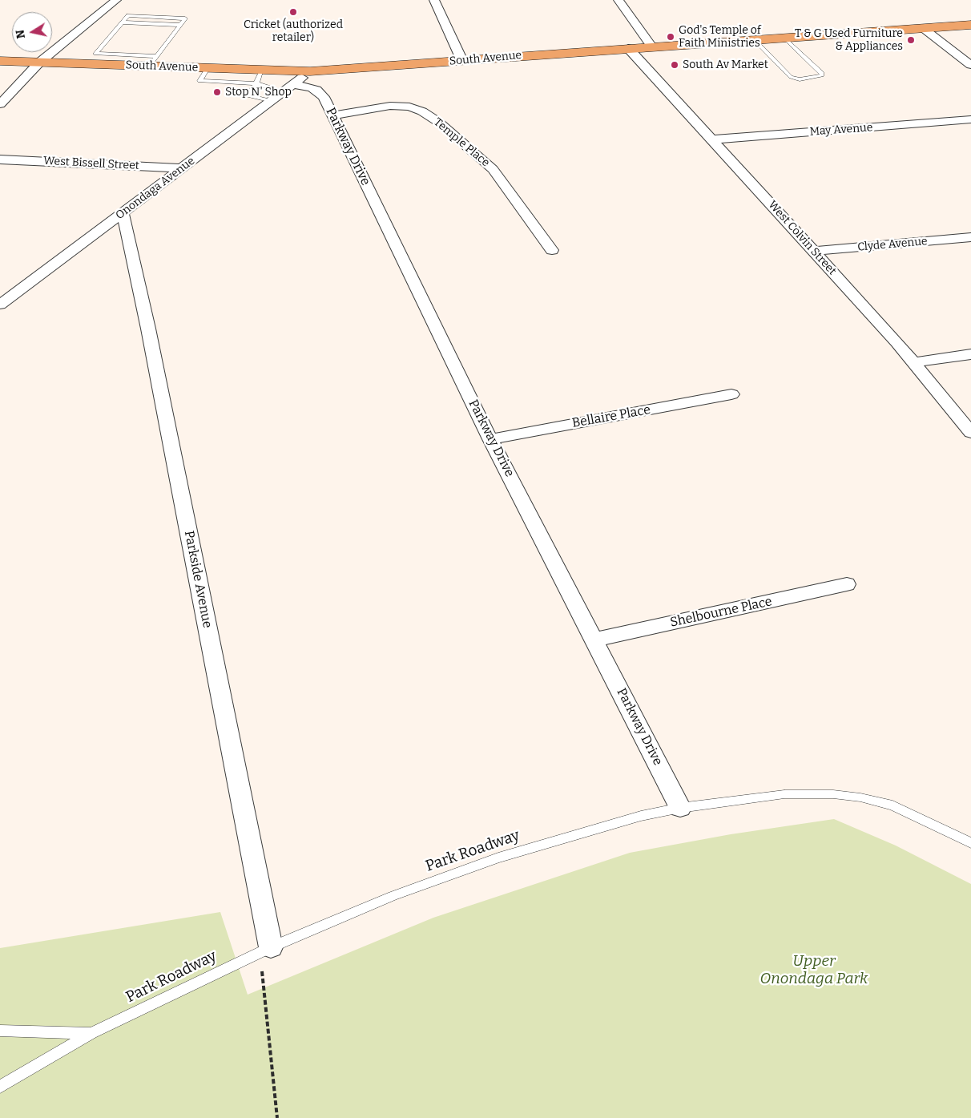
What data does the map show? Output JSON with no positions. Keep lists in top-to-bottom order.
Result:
{
  "streets": {
    "main road": ["South Avenue"],
    "street": [
      "May Avenue",
      "Temple Place",
      "Parkway Drive",
      "West Bissell Street",
      "Onondaga Avenue",
      "West Colvin Street",
      "Clyde Avenue",
      "Bellaire Place",
      "Parkside Avenue",
      "Shelbourne Place"
    ],
    "lane": ["Park Roadway"]
  },
  "crossings": [
    ["South Avenue", "Onondaga Avenue"],
    ["South Avenue", "West Colvin Street"],
    ["May Avenue", "West Colvin Street"],
    ["Temple Place", "Parkway Drive"],
    ["Parkway Drive", "Onondaga Avenue"],
    ["Parkway Drive", "Bellaire Place"],
    ["Parkway Drive", "Shelbourne Place"],
    ["Parkway Drive", "Park Roadway"],
    ["West Bissell Street", "Onondaga Avenue"],
    ["Onondaga Avenue", "Parkside Avenue"],
    ["West Colvin Street", "Clyde Avenue"],
    ["Parkside Avenue", "Park Roadway"]
  ],
  "parks": ["Upper Onondaga Park"],
  "places": [
    "Cricket (authorized retailer)",
    "God's Temple of Faith Ministries",
    "T & G Used Furniture & Appliances",
    "South Av Market",
    "Stop N' Shop"
  ],
  "north": "left"
}
